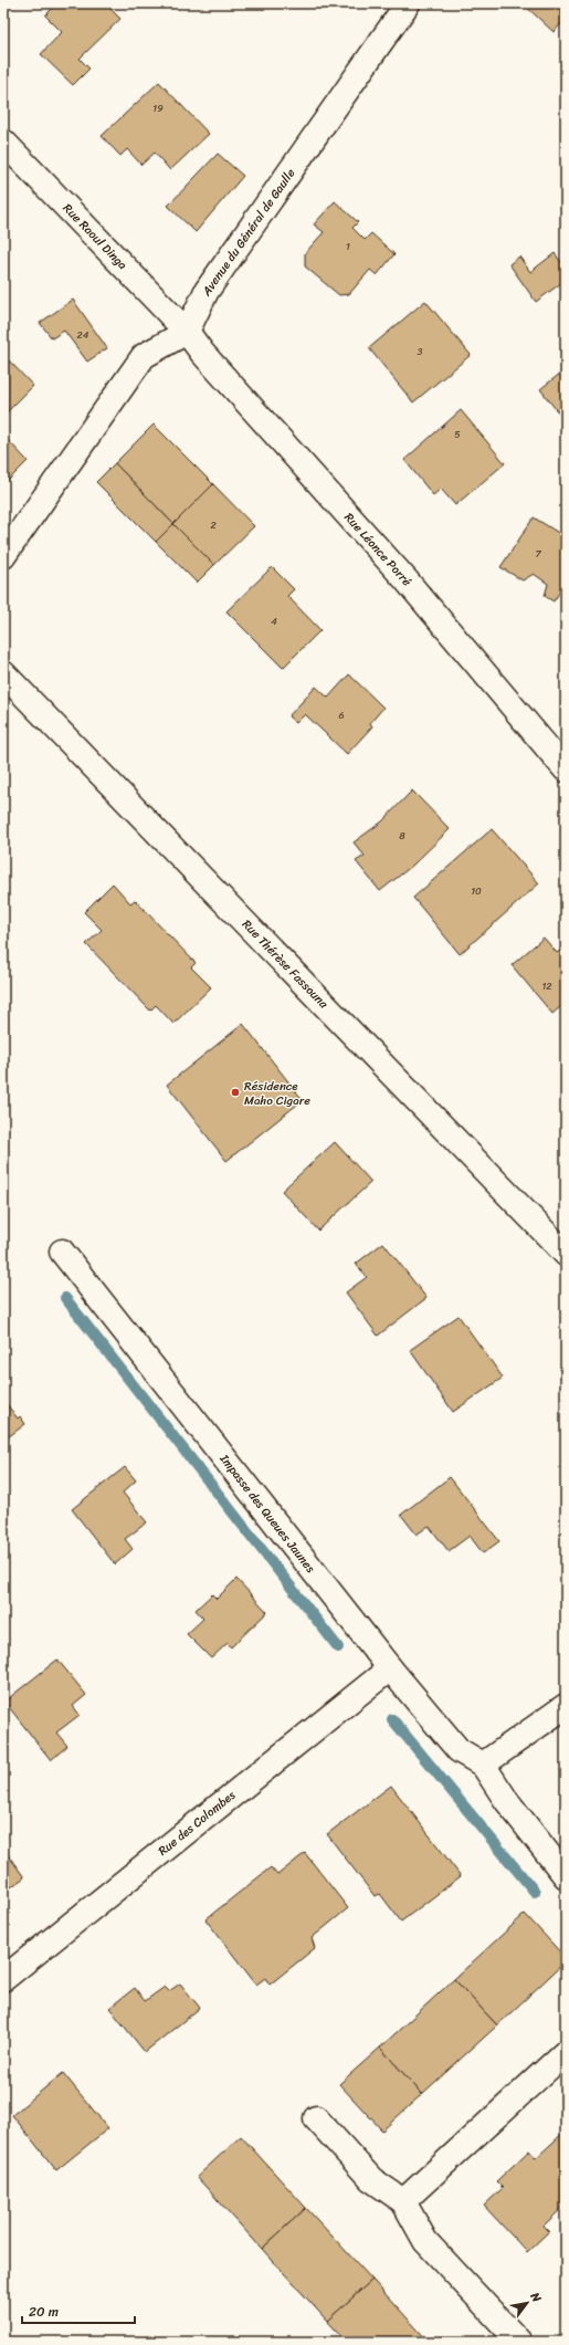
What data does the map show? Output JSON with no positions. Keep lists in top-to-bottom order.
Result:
{
  "streets": {
    "street": [
      "Avenue du Général de Gaulle",
      "Rue Raoul Dinga",
      "Rue Léonce Porré",
      "Rue Thérèse Fassouna",
      "Impasse des Queues Jaunes",
      "Rue des Colombes"
    ]
  },
  "crossings": [
    ["Avenue du Général de Gaulle", "Rue Raoul Dinga"],
    ["Avenue du Général de Gaulle", "Rue Léonce Porré"],
    ["Rue Raoul Dinga", "Rue Léonce Porré"],
    ["Impasse des Queues Jaunes", "Rue des Colombes"]
  ],
  "places": ["Résidence Maho Cigare"],
  "house_numbers": [
    "19",
    "1",
    "24",
    "3",
    "5",
    "2",
    "7",
    "4",
    "6",
    "8",
    "10",
    "12"
  ],
  "scale_bar": "20 m",
  "north": "top right"
}
